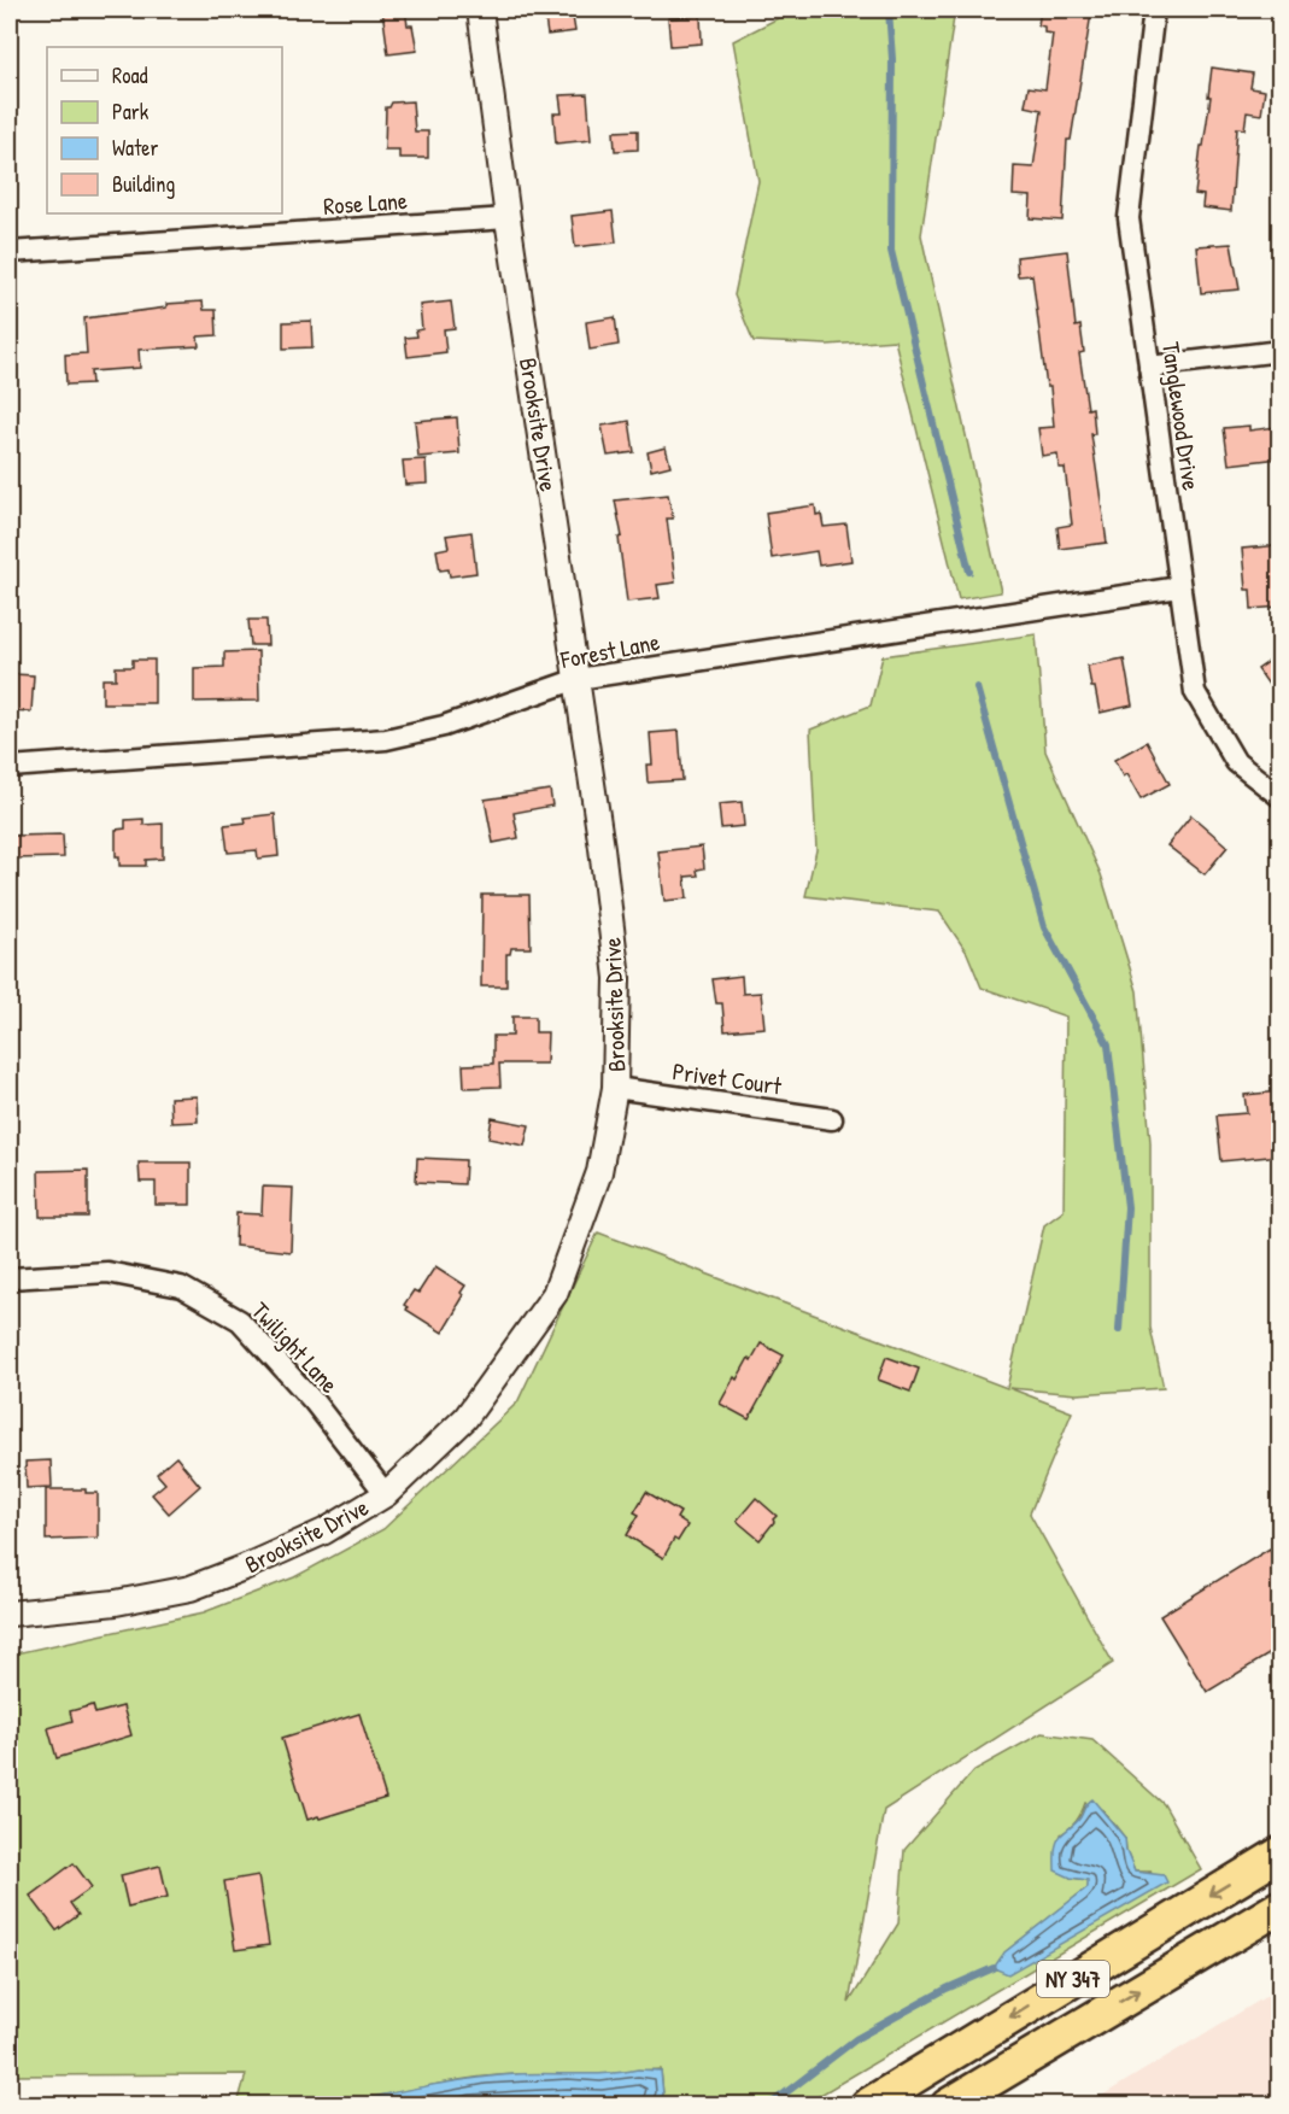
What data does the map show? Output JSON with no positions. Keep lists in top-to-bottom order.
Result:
{
  "streets": {
    "highway": ["NY 347"],
    "street": [
      "Rose Lane",
      "Tanglewood Drive",
      "Brooksite Drive",
      "Forest Lane",
      "Privet Court",
      "Twilight Lane"
    ]
  },
  "crossings": [
    ["Rose Lane", "Brooksite Drive"],
    ["Tanglewood Drive", "Forest Lane"],
    ["Brooksite Drive", "Forest Lane"],
    ["Brooksite Drive", "Privet Court"],
    ["Brooksite Drive", "Twilight Lane"]
  ],
  "legend": [
    "Road",
    "Park",
    "Water",
    "Building"
  ]
}
